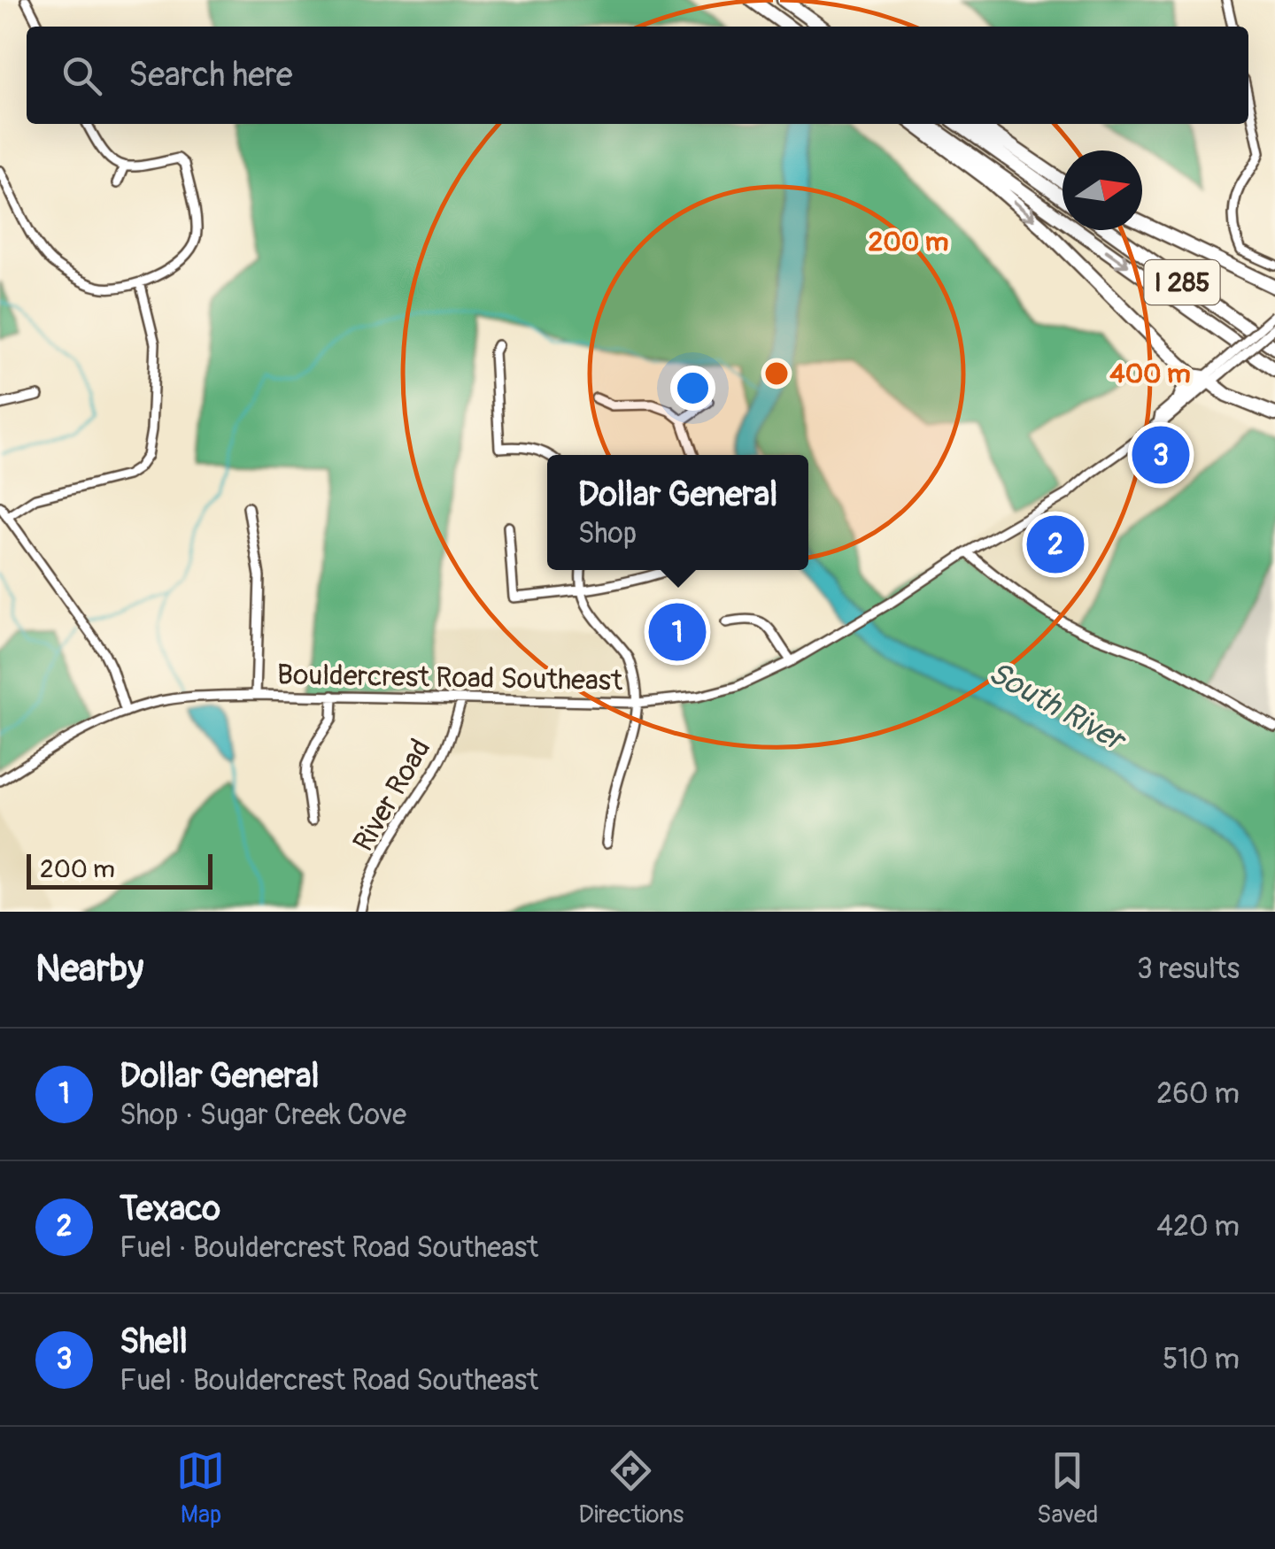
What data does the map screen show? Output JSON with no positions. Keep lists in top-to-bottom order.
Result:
{
  "streets": {
    "highway": ["I 285"],
    "street": ["Bouldercrest Road Southeast", "River Road"]
  },
  "crossings": [
    ["Bouldercrest Road Southeast", "River Road"]
  ],
  "water": ["South River"],
  "scale_bar": "200 m",
  "north": "right",
  "page": {
    "search": "Search here",
    "pins": ["3", "2", "1"],
    "popup": ["Dollar General", "Shop"],
    "scale": "200 m",
    "heading": ["Nearby", "3 results"],
    "list": [
      {
        "mark": "1",
        "name": "Dollar General",
        "note": "Shop · Sugar Creek Cove",
        "value": "260 m"
      },
      {
        "mark": "2",
        "name": "Texaco",
        "note": "Fuel · Bouldercrest Road Southeast",
        "value": "420 m"
      },
      {
        "mark": "3",
        "name": "Shell",
        "note": "Fuel · Bouldercrest Road Southeast",
        "value": "510 m"
      }
    ],
    "nav": ["Map", "Directions", "Saved"]
  },
  "rings": ["200 m", "400 m"]
}
